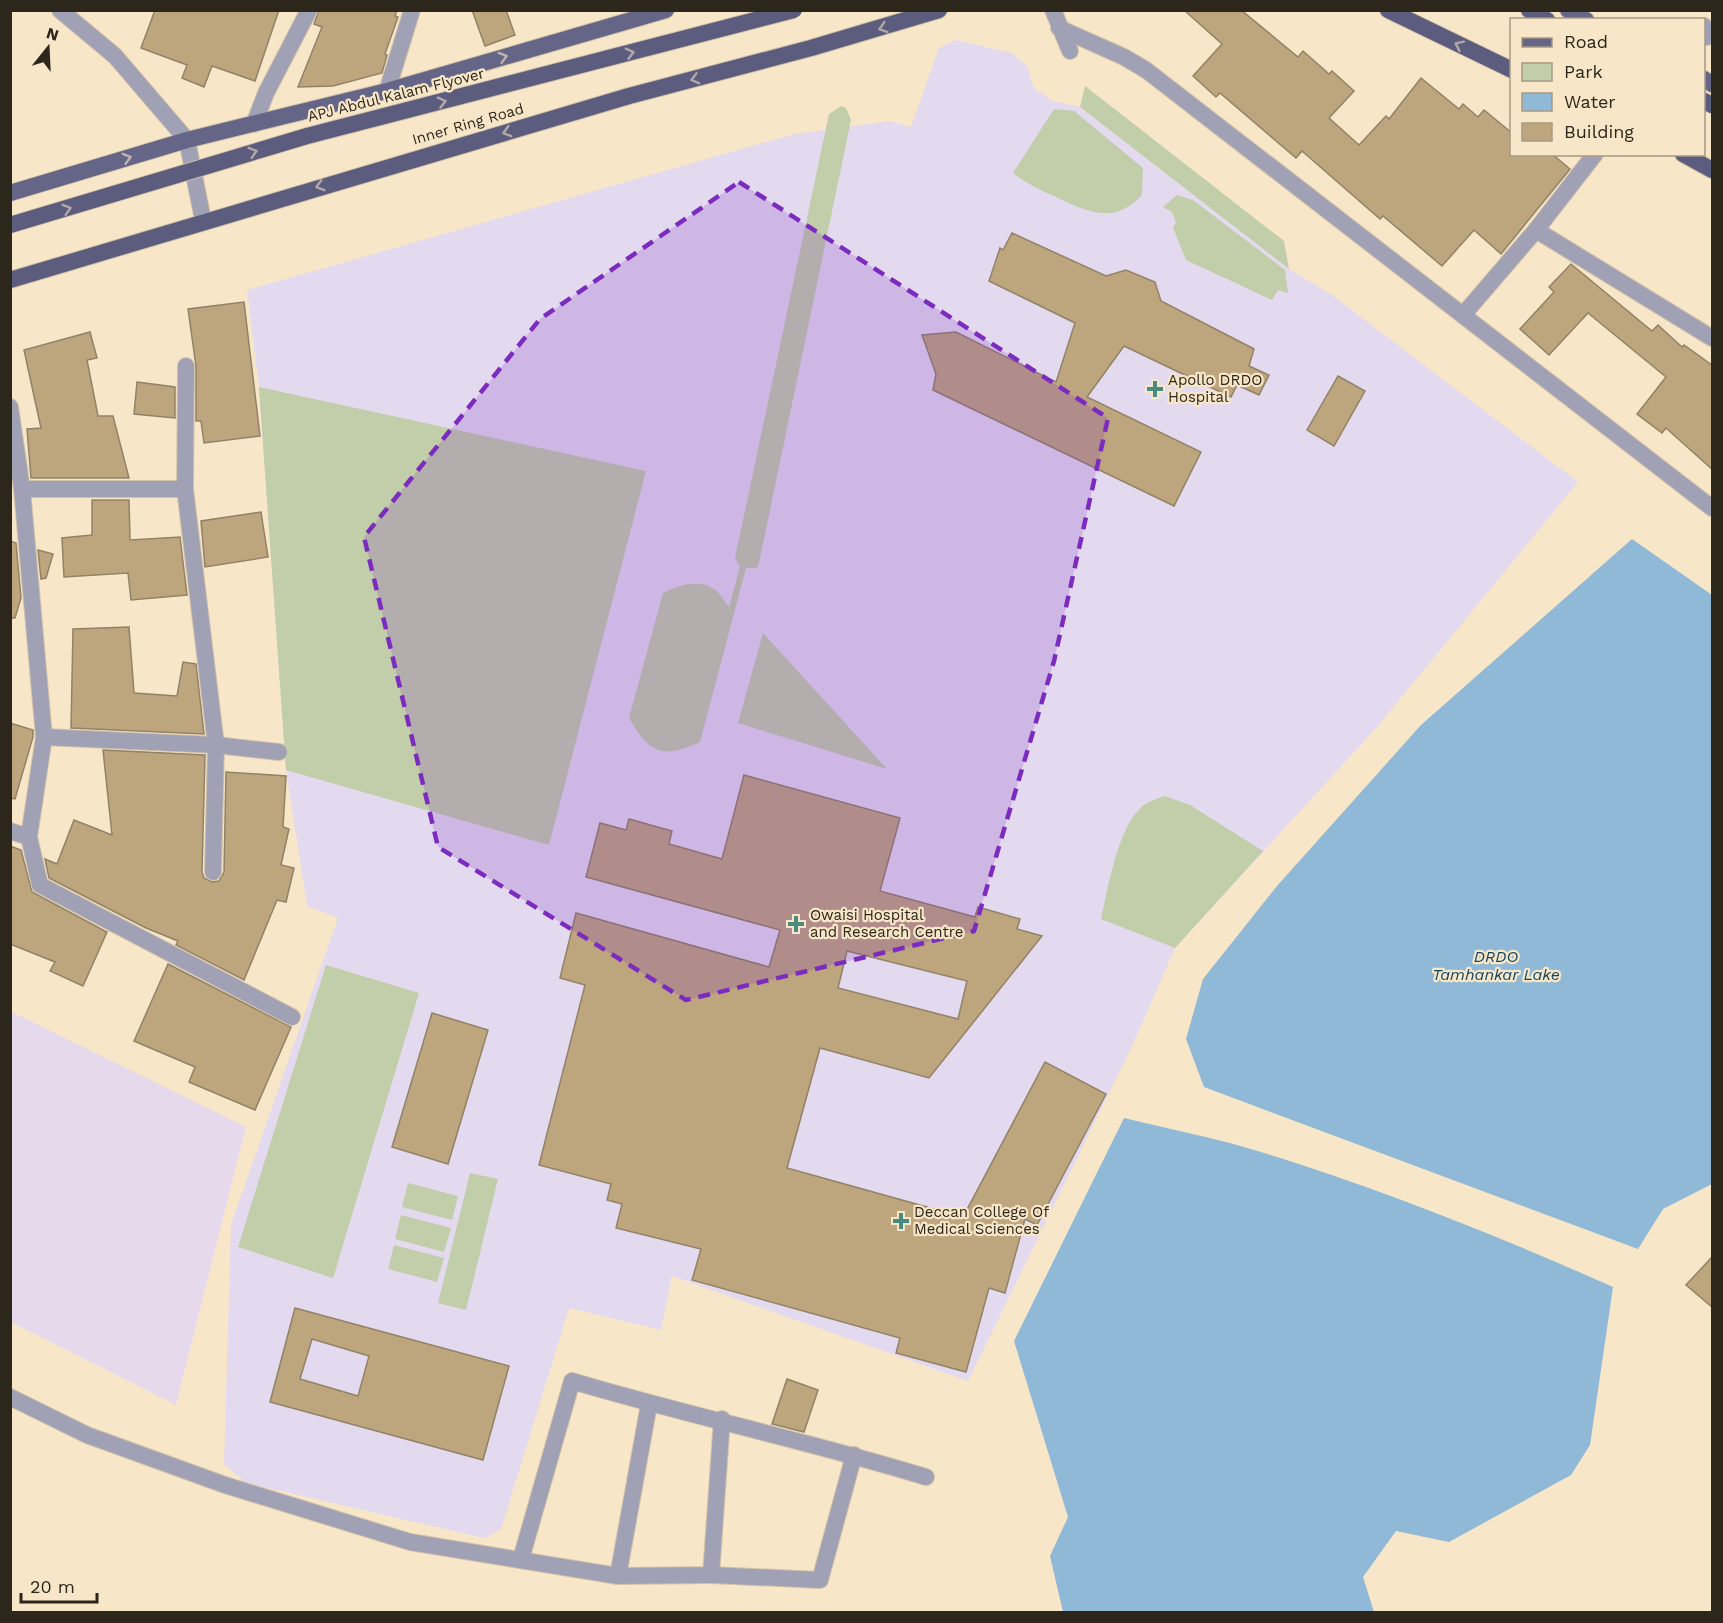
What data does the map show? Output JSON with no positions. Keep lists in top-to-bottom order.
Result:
{
  "streets": {
    "highway": ["APJ Abdul Kalam Flyover", "Inner Ring Road"]
  },
  "one_way": ["APJ Abdul Kalam Flyover", "Inner Ring Road"],
  "water": ["DRDO Tamhankar Lake"],
  "places": {
    "health": ["Apollo DRDO Hospital", "Owaisi Hospital and Research Centre", "Deccan College Of Medical Sciences"]
  },
  "legend": [
    "Road",
    "Park",
    "Water",
    "Building"
  ],
  "scale_bar": "20 m",
  "north": "top"
}
